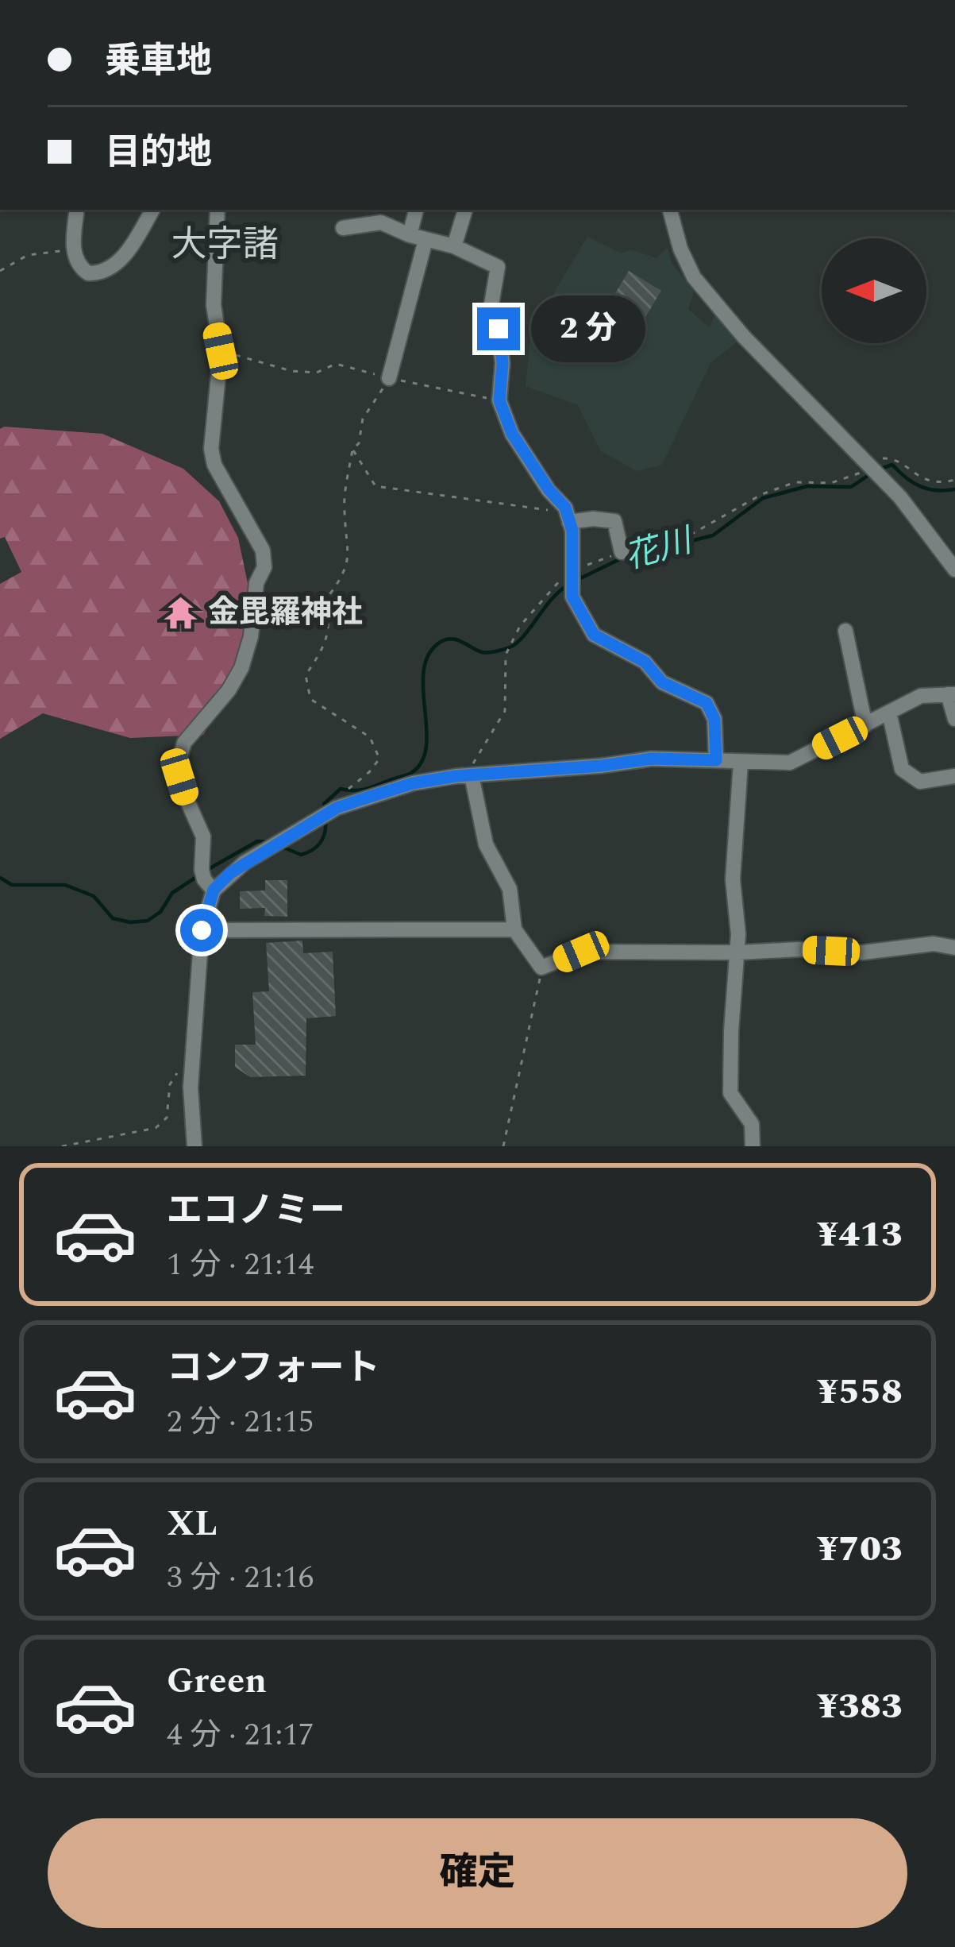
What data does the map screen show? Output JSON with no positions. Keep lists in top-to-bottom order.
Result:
{
  "districts": ["大字諸"],
  "water": ["花川"],
  "places": {
    "temple": ["金毘羅神社"]
  },
  "north": "left",
  "page": {
    "banner": ["乗車地", "目的地"],
    "bubble": "2 分",
    "list": [
      {
        "name": "エコノミー",
        "note": "1 分 · 21:14",
        "value": "¥413"
      },
      {
        "name": "コンフォート",
        "note": "2 分 · 21:15",
        "value": "¥558"
      },
      {
        "name": "XL",
        "note": "3 分 · 21:16",
        "value": "¥703"
      },
      {
        "name": "Green",
        "note": "4 分 · 21:17",
        "value": "¥383"
      }
    ],
    "buttons": "確定"
  }
}
